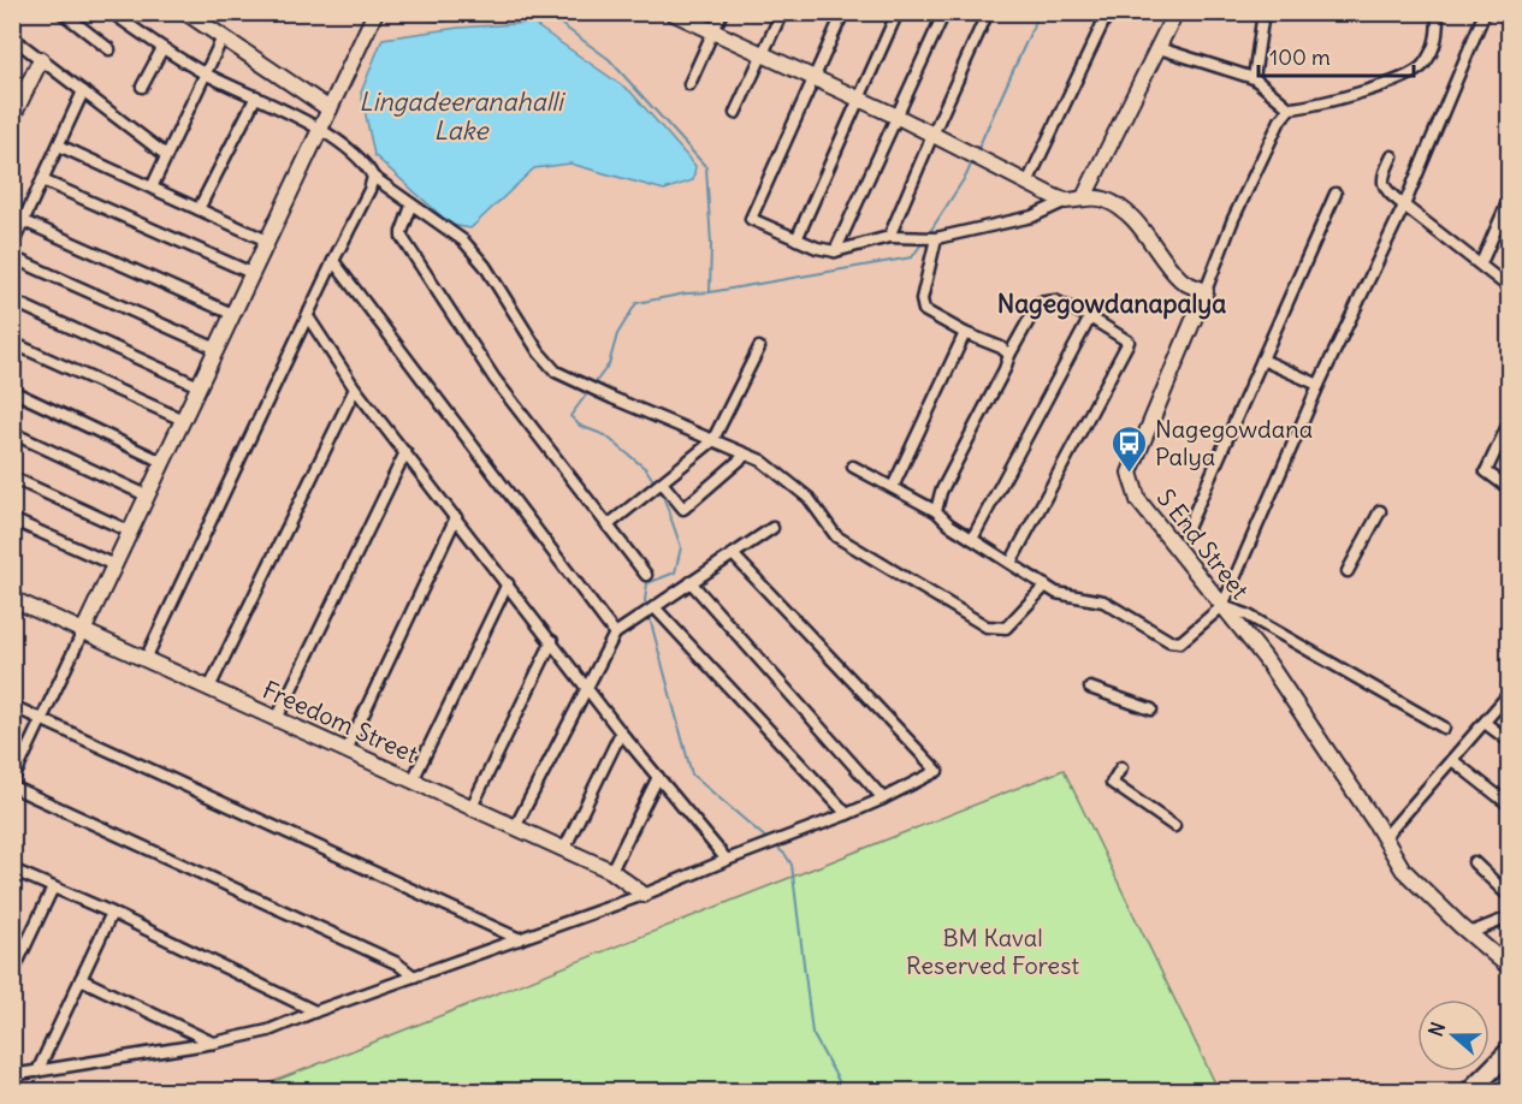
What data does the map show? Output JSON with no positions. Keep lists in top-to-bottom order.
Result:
{
  "streets": {
    "street": ["S End Street", "Freedom Street"]
  },
  "districts": ["Nagegowdanapalya"],
  "water": ["Lingadeeranahalli Lake"],
  "parks": ["BM Kaval Reserved Forest"],
  "places": {
    "bus stop": ["Nagegowdana Palya"]
  },
  "scale_bar": "100 m",
  "north": "left"
}
